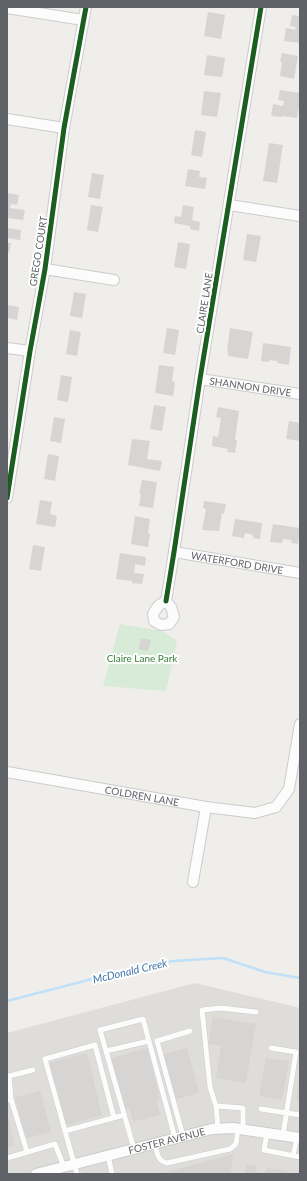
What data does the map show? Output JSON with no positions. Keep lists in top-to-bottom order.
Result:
{
  "streets": {
    "street": [
      "GREGO COURT",
      "CLAIRE LANE",
      "SHANNON DRIVE",
      "WATERFORD DRIVE",
      "COLDREN LANE",
      "FOSTER AVENUE"
    ]
  },
  "crossings": [
    ["CLAIRE LANE", "SHANNON DRIVE"],
    ["CLAIRE LANE", "WATERFORD DRIVE"]
  ],
  "water": ["McDonald Creek"],
  "parks": ["Claire Lane Park"]
}
